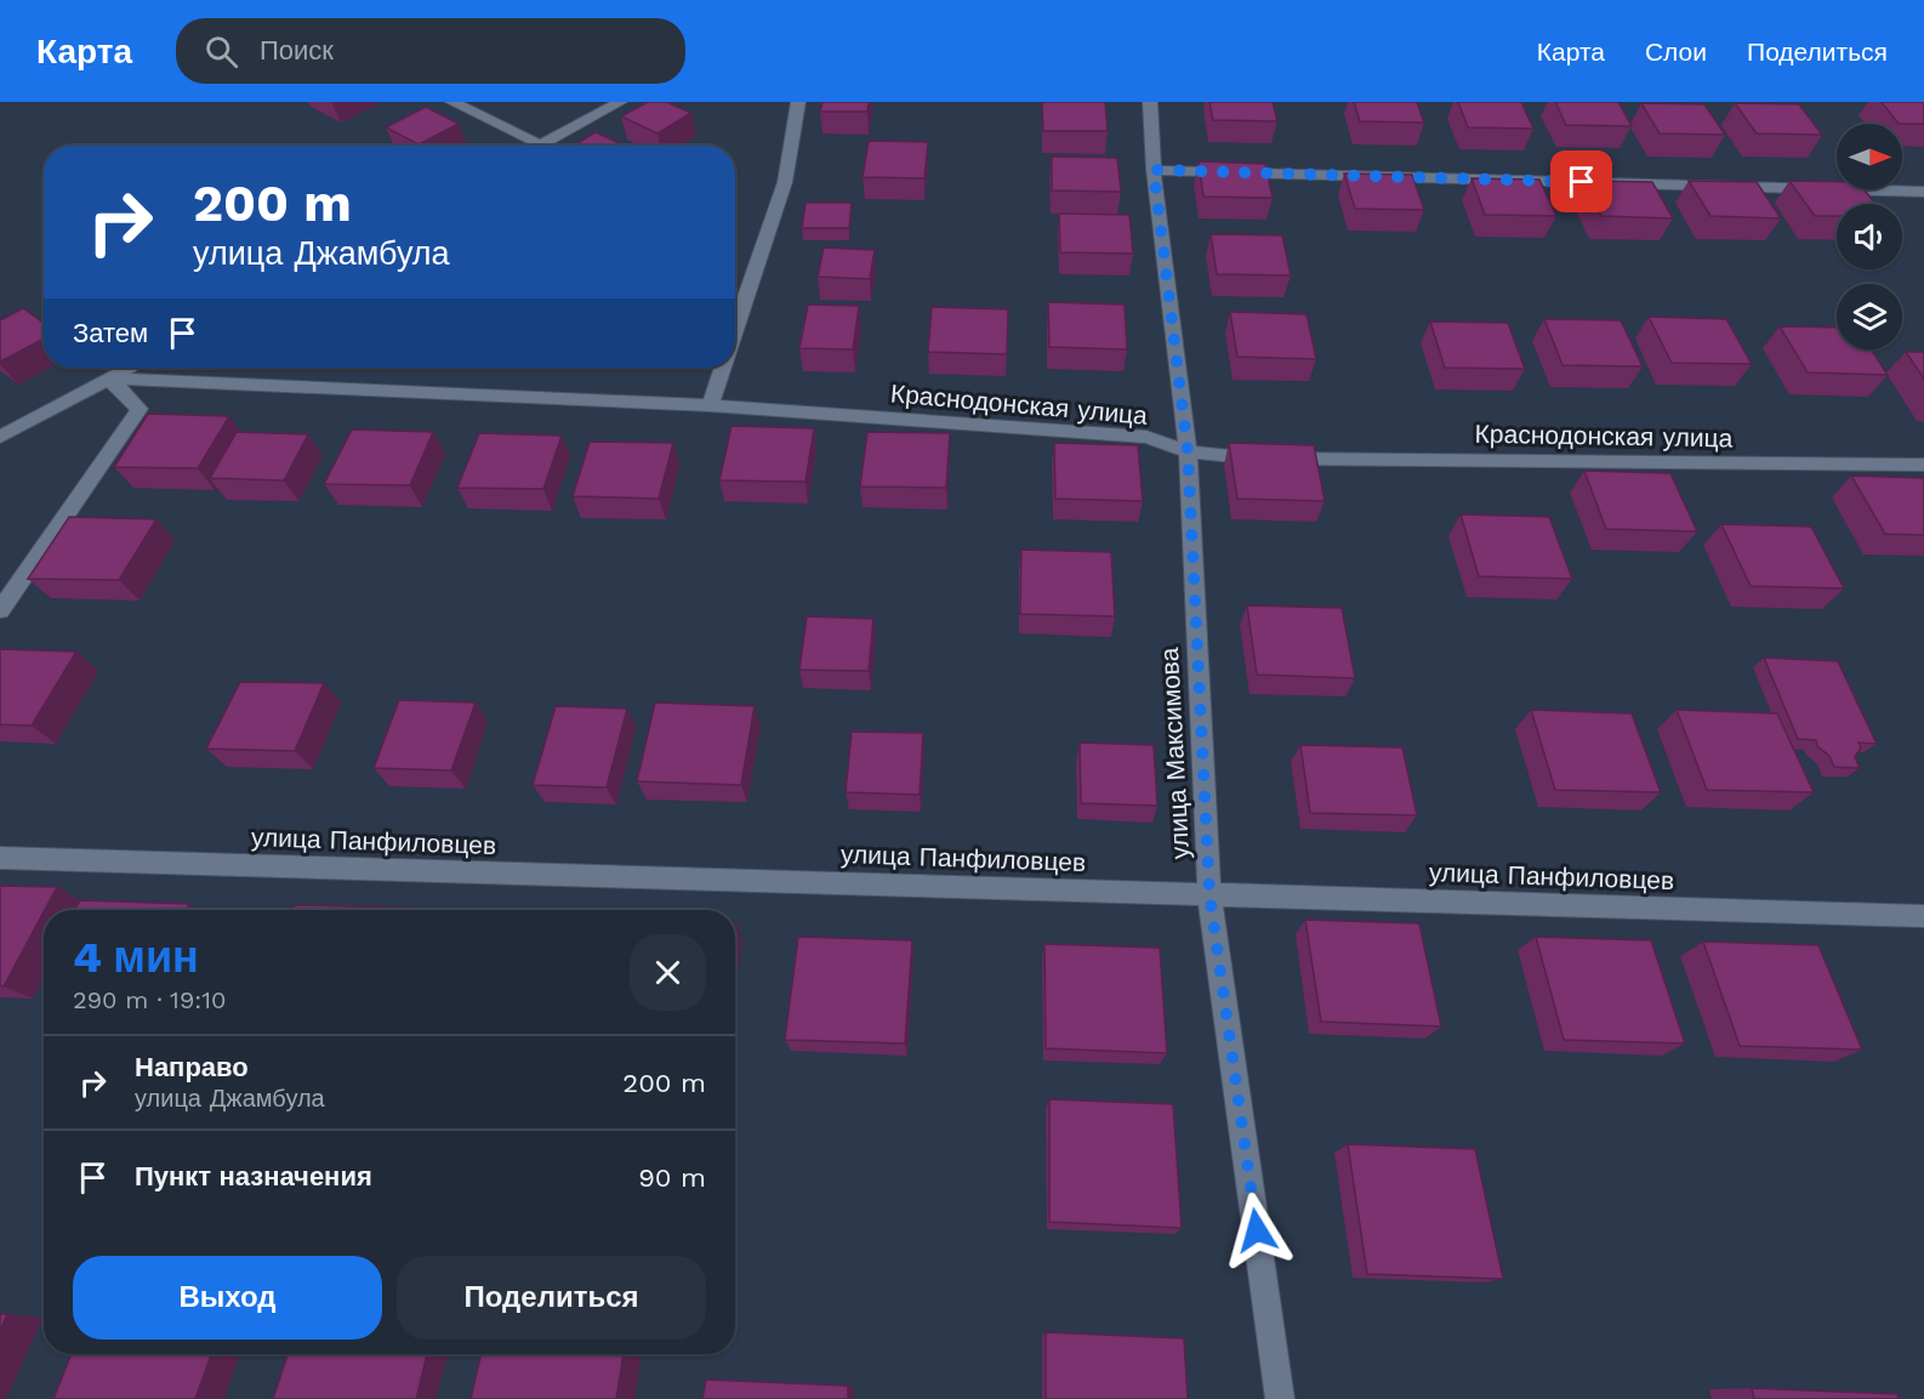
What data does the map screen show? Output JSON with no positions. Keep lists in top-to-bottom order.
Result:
{
  "streets": {
    "street": ["Краснодонская улица", "улица Максимова", "улица Панфиловцев"]
  },
  "crossings": [
    ["Краснодонская улица", "улица Максимова"],
    ["улица Максимова", "улица Панфиловцев"]
  ],
  "north": "right",
  "page": {
    "header": "Карта",
    "search": "Поиск",
    "nav": ["Карта", "Слои", "Поделиться"],
    "turn": ["200 m", "улица Джамбула"],
    "then": "Затем",
    "heading": ["4 мин", "290 m · 19:10"],
    "list": [
      {
        "name": "Направо",
        "note": "улица Джамбула",
        "value": "200 m"
      },
      {
        "name": "Пункт назначения",
        "value": "90 m"
      }
    ],
    "buttons": ["Выход", "Поделиться"]
  }
}
